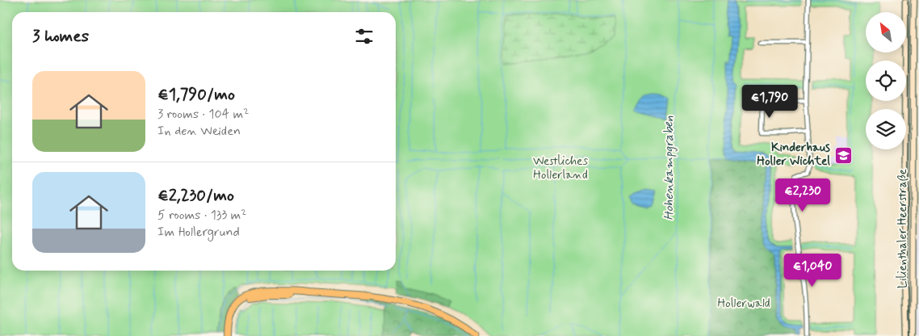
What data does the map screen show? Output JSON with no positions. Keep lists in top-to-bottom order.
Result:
{
  "streets": {
    "main road": ["Lilienthaler Heerstraße"]
  },
  "water": ["Hohenkampgraben"],
  "parks": ["Westliches Hollerland", "Hollerwald"],
  "places": {
    "school or university": ["Kinderhaus Holler Wichtel"]
  },
  "north": "top left",
  "page": {
    "heading": "3 homes",
    "list": [
      {
        "name": "€1,790/mo",
        "note": "3 rooms · 104 m² · In den Weiden"
      },
      {
        "name": "€2,230/mo",
        "note": "5 rooms · 133 m² · Im Hollergrund"
      }
    ],
    "price": ["€1,790", "€2,230", "€1,040"]
  }
}
